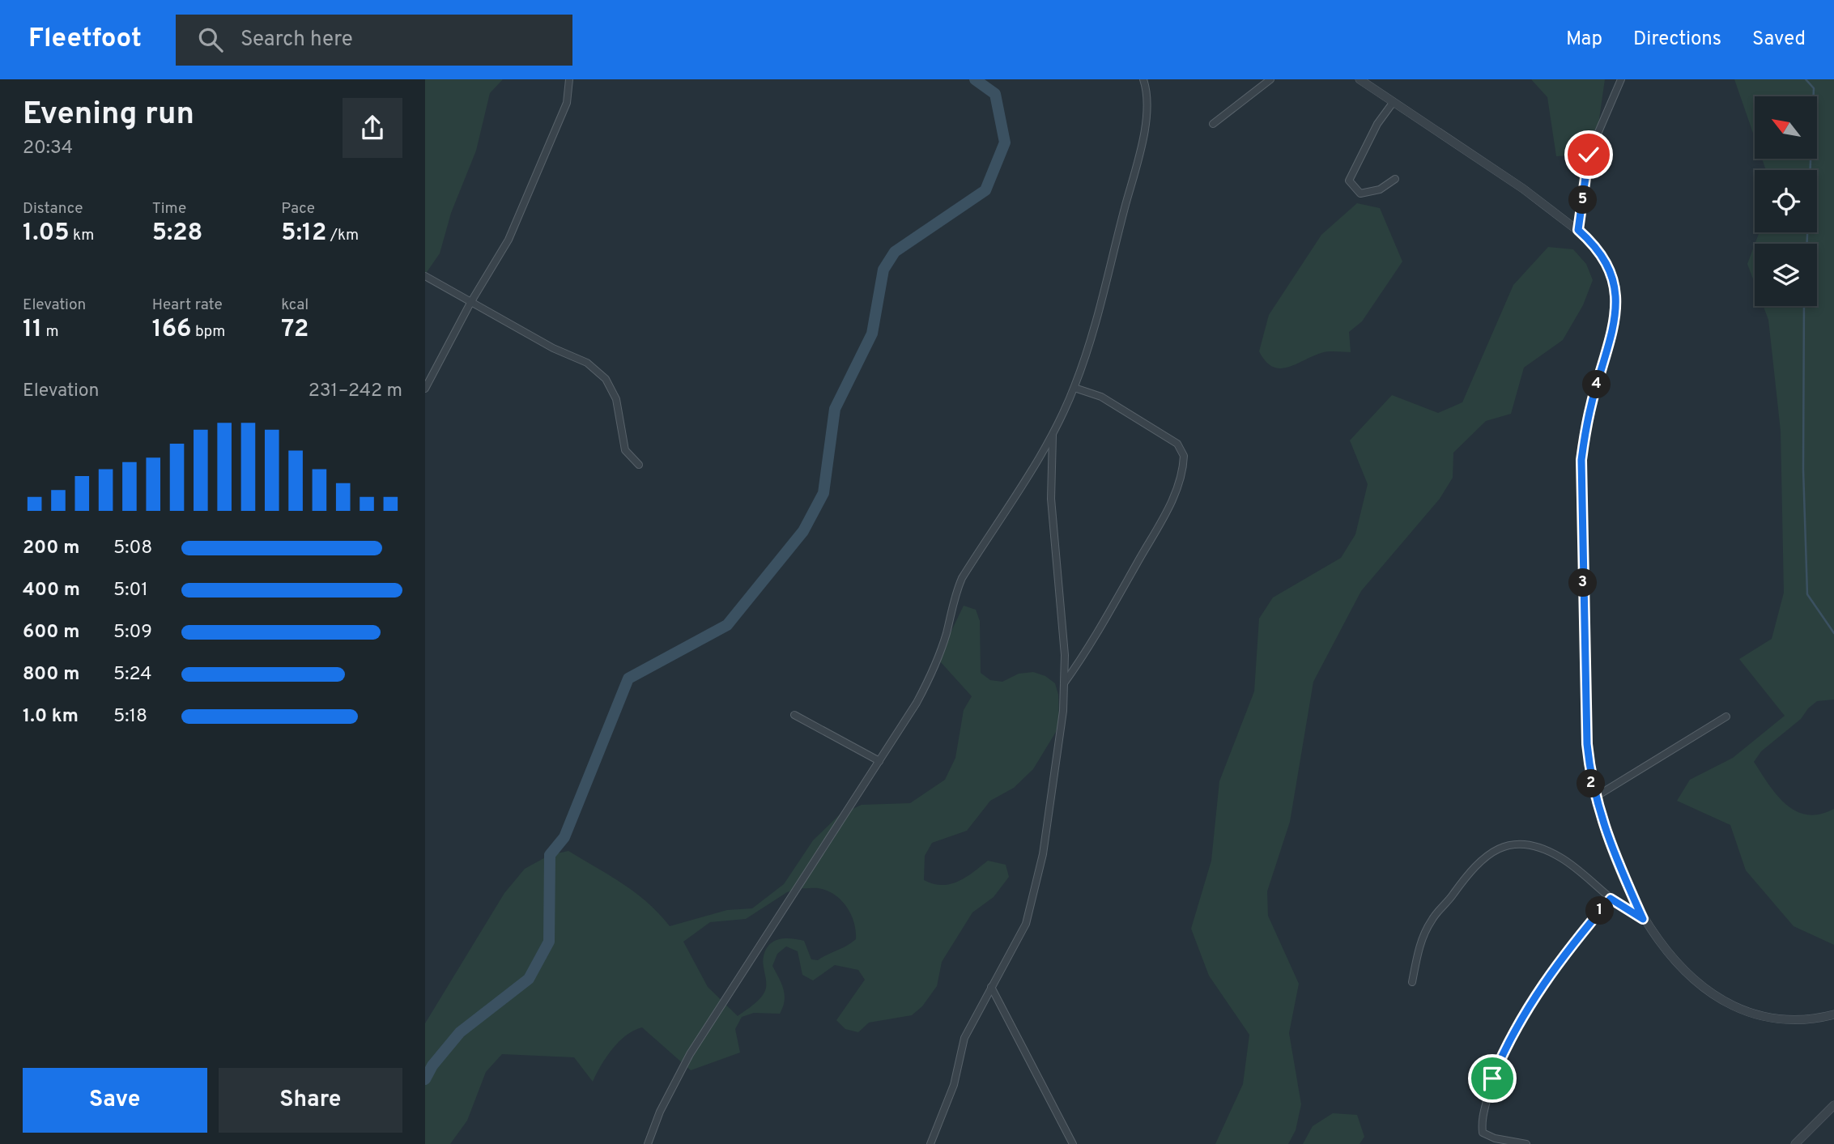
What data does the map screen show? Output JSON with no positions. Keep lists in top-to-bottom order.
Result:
{
  "north": "top left",
  "page": {
    "header": "Fleetfoot",
    "search": "Search here",
    "nav": ["Map", "Directions", "Saved"],
    "heading": ["Evening run", "20:34"],
    "stats": [
      ["Distance", "1.05 km"],
      ["Time", "5:28"],
      ["Pace", "5:12 /km"],
      ["Elevation", "11 m"],
      ["Heart rate", "166 bpm"],
      ["kcal", "72"]
    ],
    "pins": [
      "5",
      "4",
      "3",
      "2",
      "1"
    ],
    "chart": ["Elevation", "231–242 m"],
    "list": [
      {
        "name": "200 m",
        "note": "5:08"
      },
      {
        "name": "400 m",
        "note": "5:01"
      },
      {
        "name": "600 m",
        "note": "5:09"
      },
      {
        "name": "800 m",
        "note": "5:24"
      },
      {
        "name": "1.0 km",
        "note": "5:18"
      }
    ],
    "buttons": ["Save", "Share"]
  }
}
